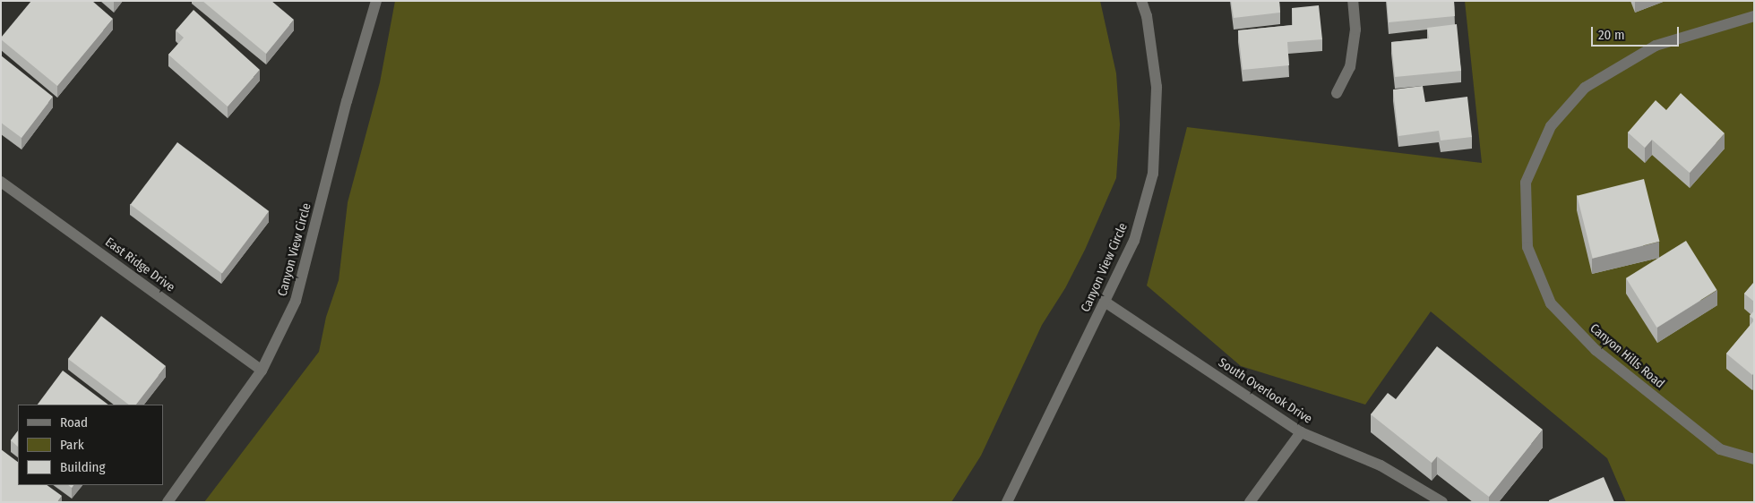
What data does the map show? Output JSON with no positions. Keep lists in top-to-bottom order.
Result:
{
  "streets": {
    "street": [
      "Canyon View Circle",
      "East Ridge Drive",
      "Canyon Hills Road",
      "South Overlook Drive"
    ]
  },
  "crossings": [
    ["Canyon View Circle", "East Ridge Drive"],
    ["Canyon View Circle", "South Overlook Drive"]
  ],
  "legend": ["Road", "Park", "Building"],
  "scale_bar": "20 m"
}
